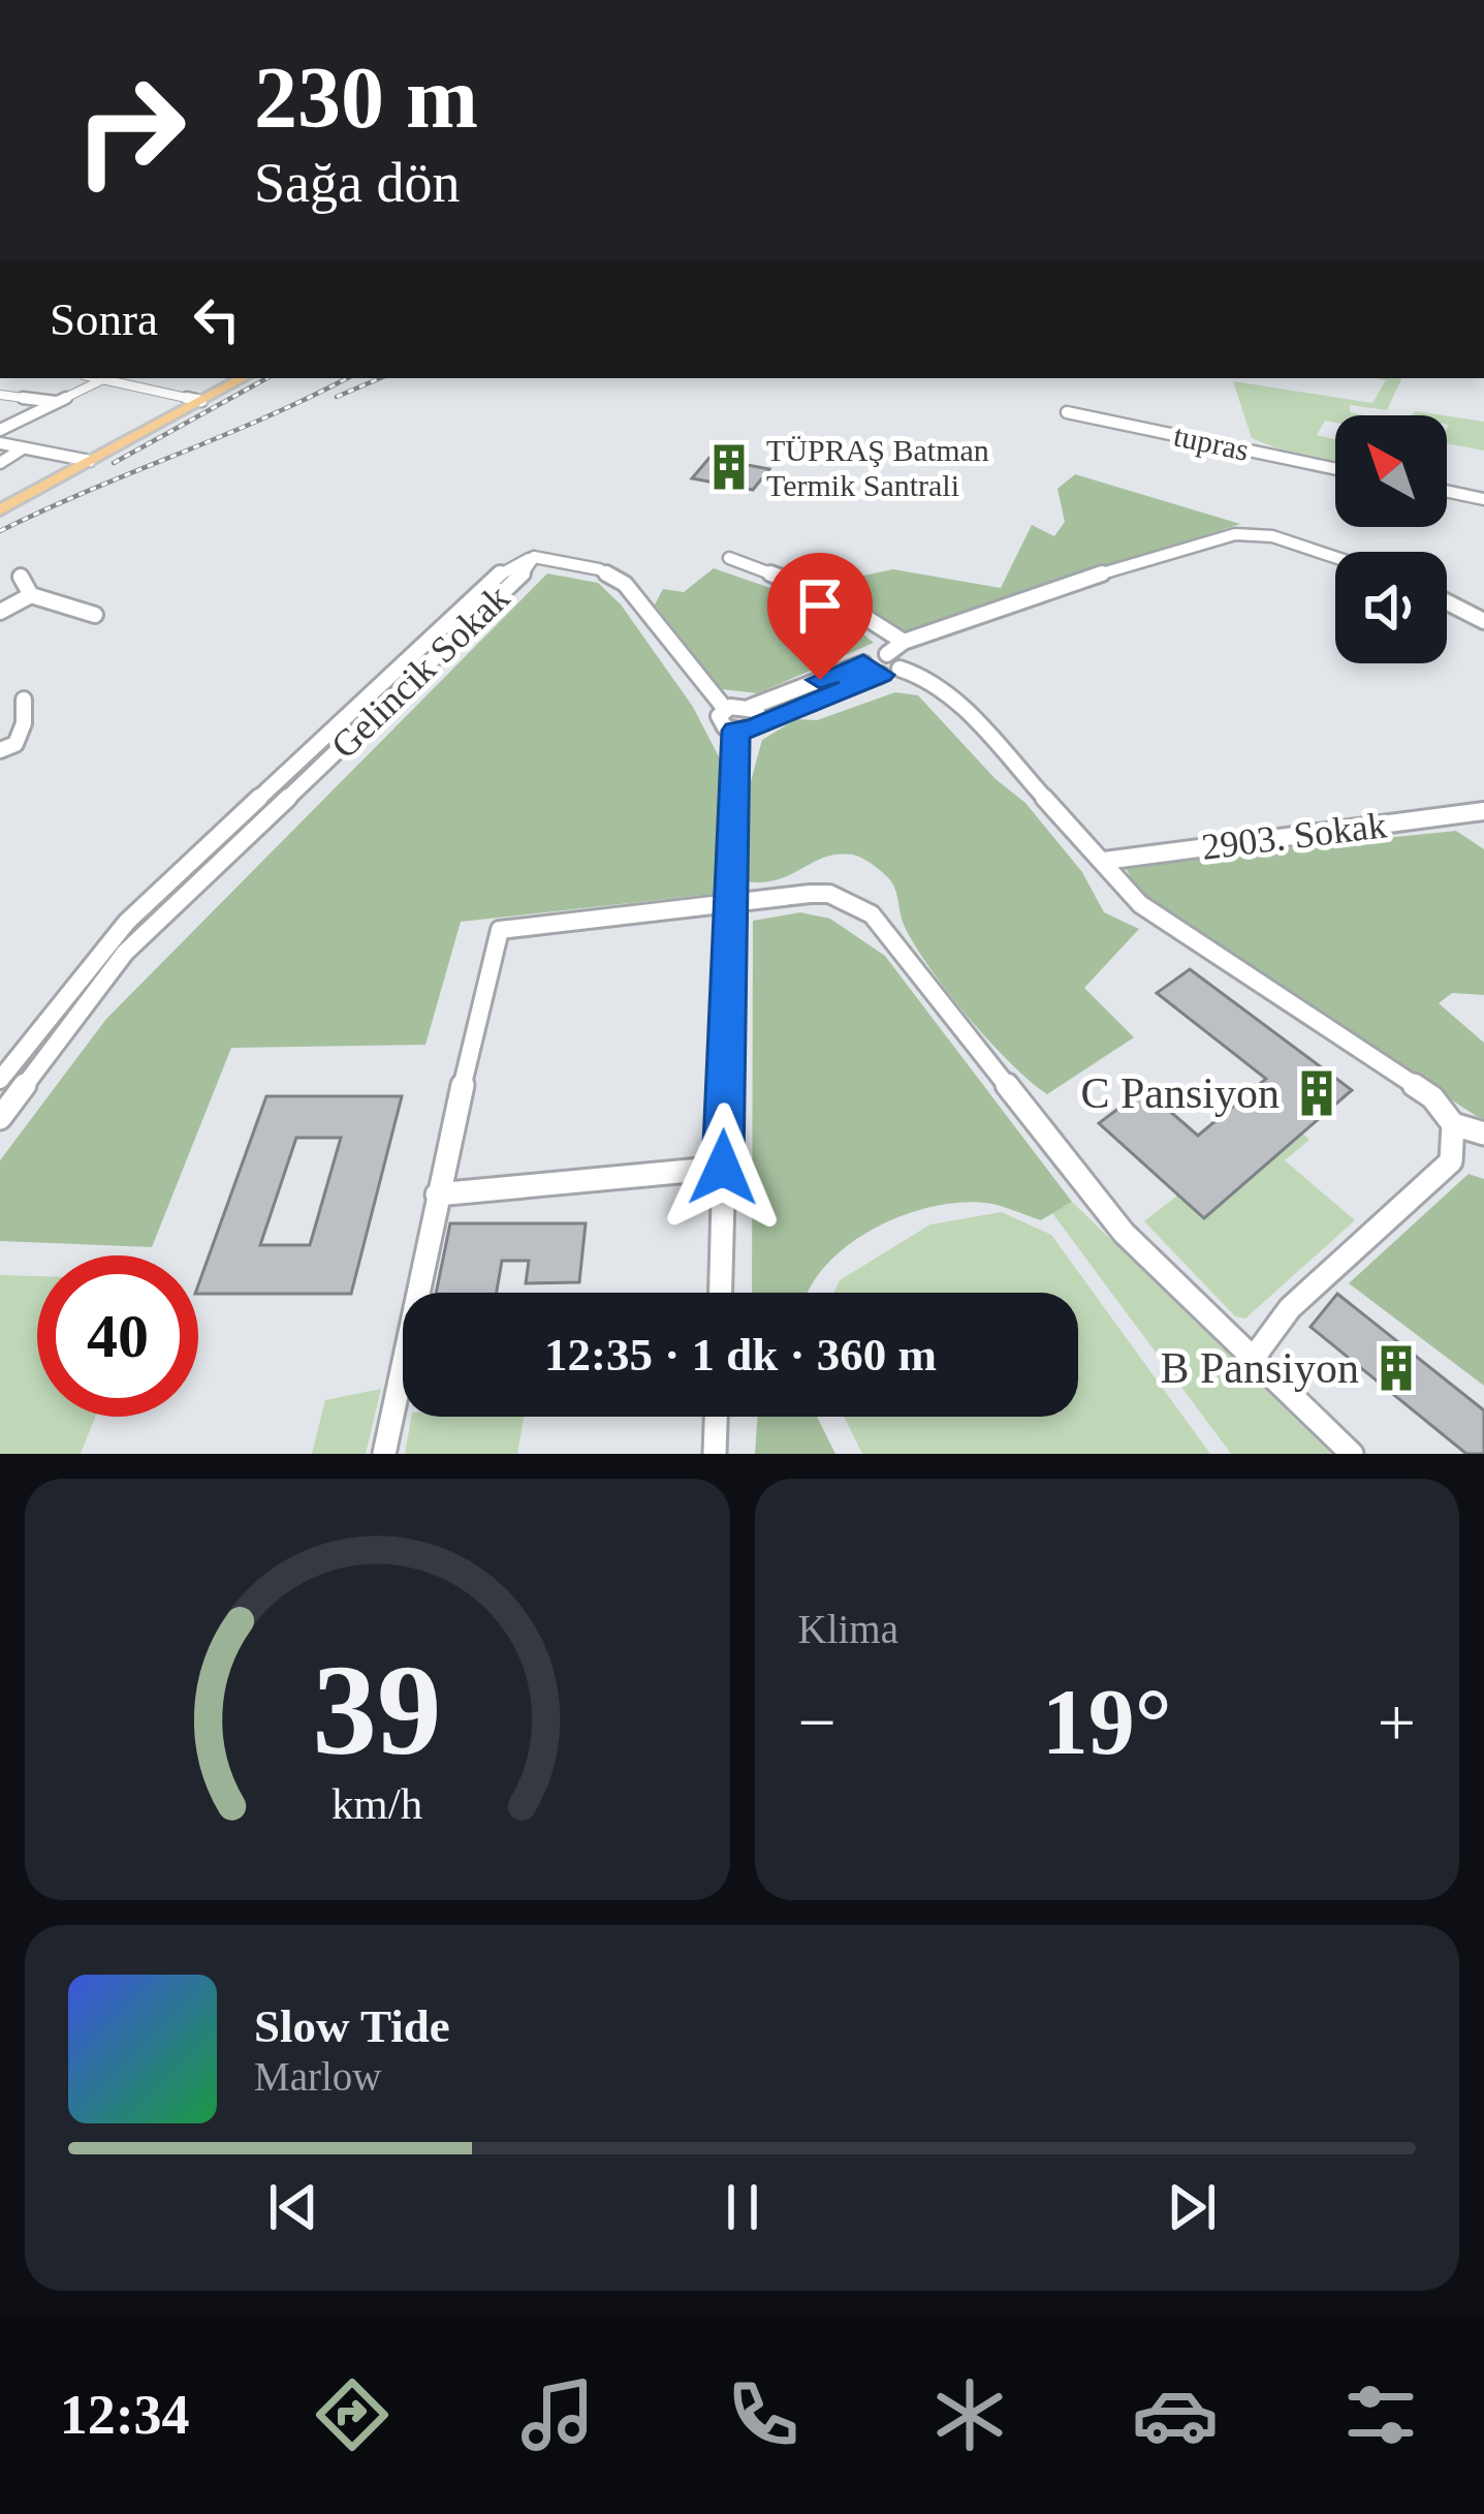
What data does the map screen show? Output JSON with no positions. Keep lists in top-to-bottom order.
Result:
{
  "streets": {
    "street": ["tupras", "Gelincik Sokak", "2903. Sokak"]
  },
  "places": {
    "building": ["TÜPRAŞ Batman Termik Santrali", "C Pansiyon", "B Pansiyon"]
  },
  "north": "top left",
  "page": {
    "turn": ["230 m", "Sağa dön"],
    "then": "Sonra",
    "limit": "40",
    "trip": "12:35 · 1 dk · 360 m",
    "tile": "Klima",
    "heat": ["−", "19°", "+"],
    "song": ["Slow Tide", "Marlow"],
    "tabs": "12:34",
    "gauge": ["39", "km/h"]
  }
}
